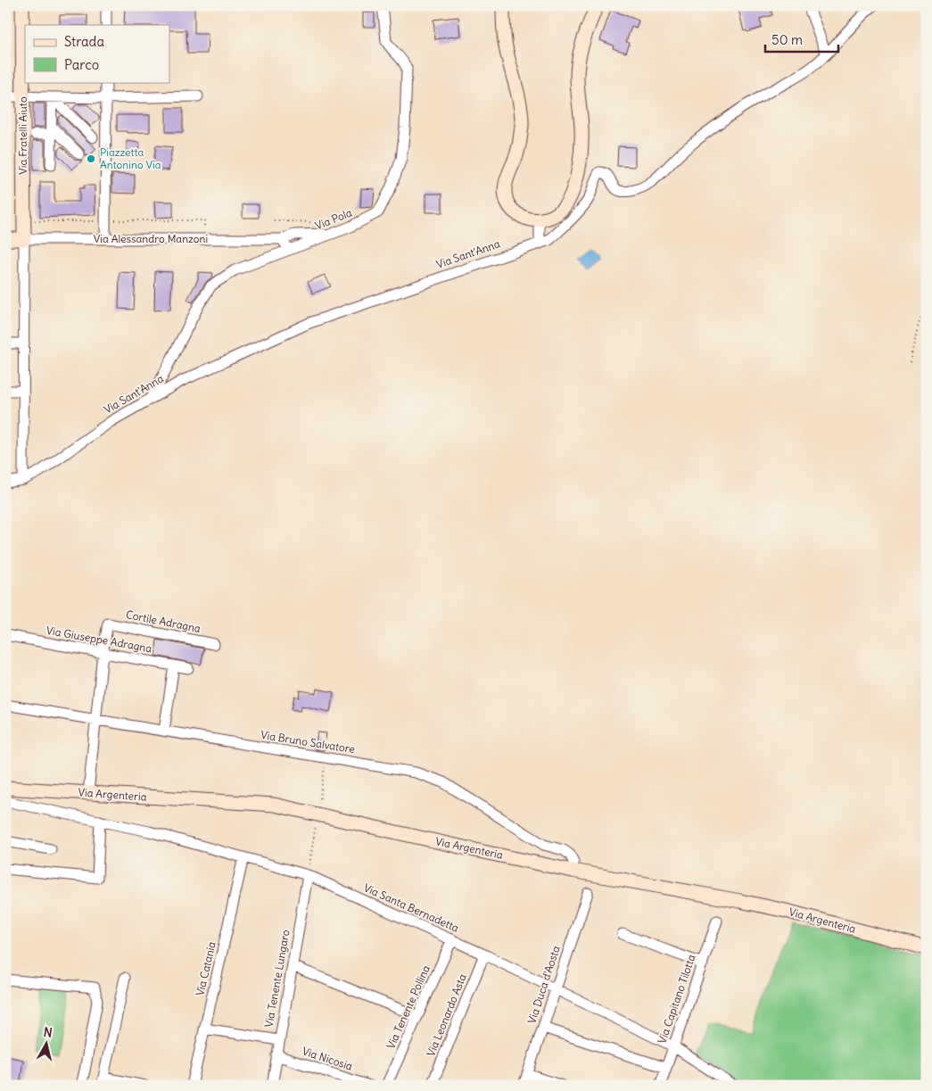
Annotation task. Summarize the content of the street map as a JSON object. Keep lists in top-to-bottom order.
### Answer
{
  "streets": {
    "main road": ["Via Fratelli Aiuto", "Via Alessandro Manzoni", "Via Argenteria"],
    "street": [
      "Via Pola",
      "Via Sant'Anna",
      "Cortile Adragna",
      "Via Giuseppe Adragna",
      "Via Bruno Salvatore",
      "Via Santa Bernadetta",
      "Via Catania",
      "Via Tenente Lungaro",
      "Via Duca d'Aosta",
      "Via Capitano Tilotta",
      "Via Tenente Pollina",
      "Via Leonardo Asta",
      "Via Nicosia"
    ]
  },
  "crossings": [
    ["Via Fratelli Aiuto", "Via Alessandro Manzoni"],
    ["Via Pola", "Via Alessandro Manzoni"],
    ["Via Pola", "Via Sant'Anna"],
    ["Cortile Adragna", "Via Giuseppe Adragna"],
    ["Via Bruno Salvatore", "Via Argenteria"],
    ["Via Argenteria", "Via Santa Bernadetta"],
    ["Via Santa Bernadetta", "Via Catania"],
    ["Via Santa Bernadetta", "Via Tenente Lungaro"],
    ["Via Santa Bernadetta", "Via Duca d'Aosta"],
    ["Via Santa Bernadetta", "Via Capitano Tilotta"],
    ["Via Santa Bernadetta", "Via Tenente Pollina"],
    ["Via Santa Bernadetta", "Via Leonardo Asta"],
    ["Via Tenente Lungaro", "Via Nicosia"]
  ],
  "places": ["Piazzetta Antonino Via"],
  "legend": ["Strada", "Parco"],
  "scale_bar": "50 m",
  "north": "top"
}
